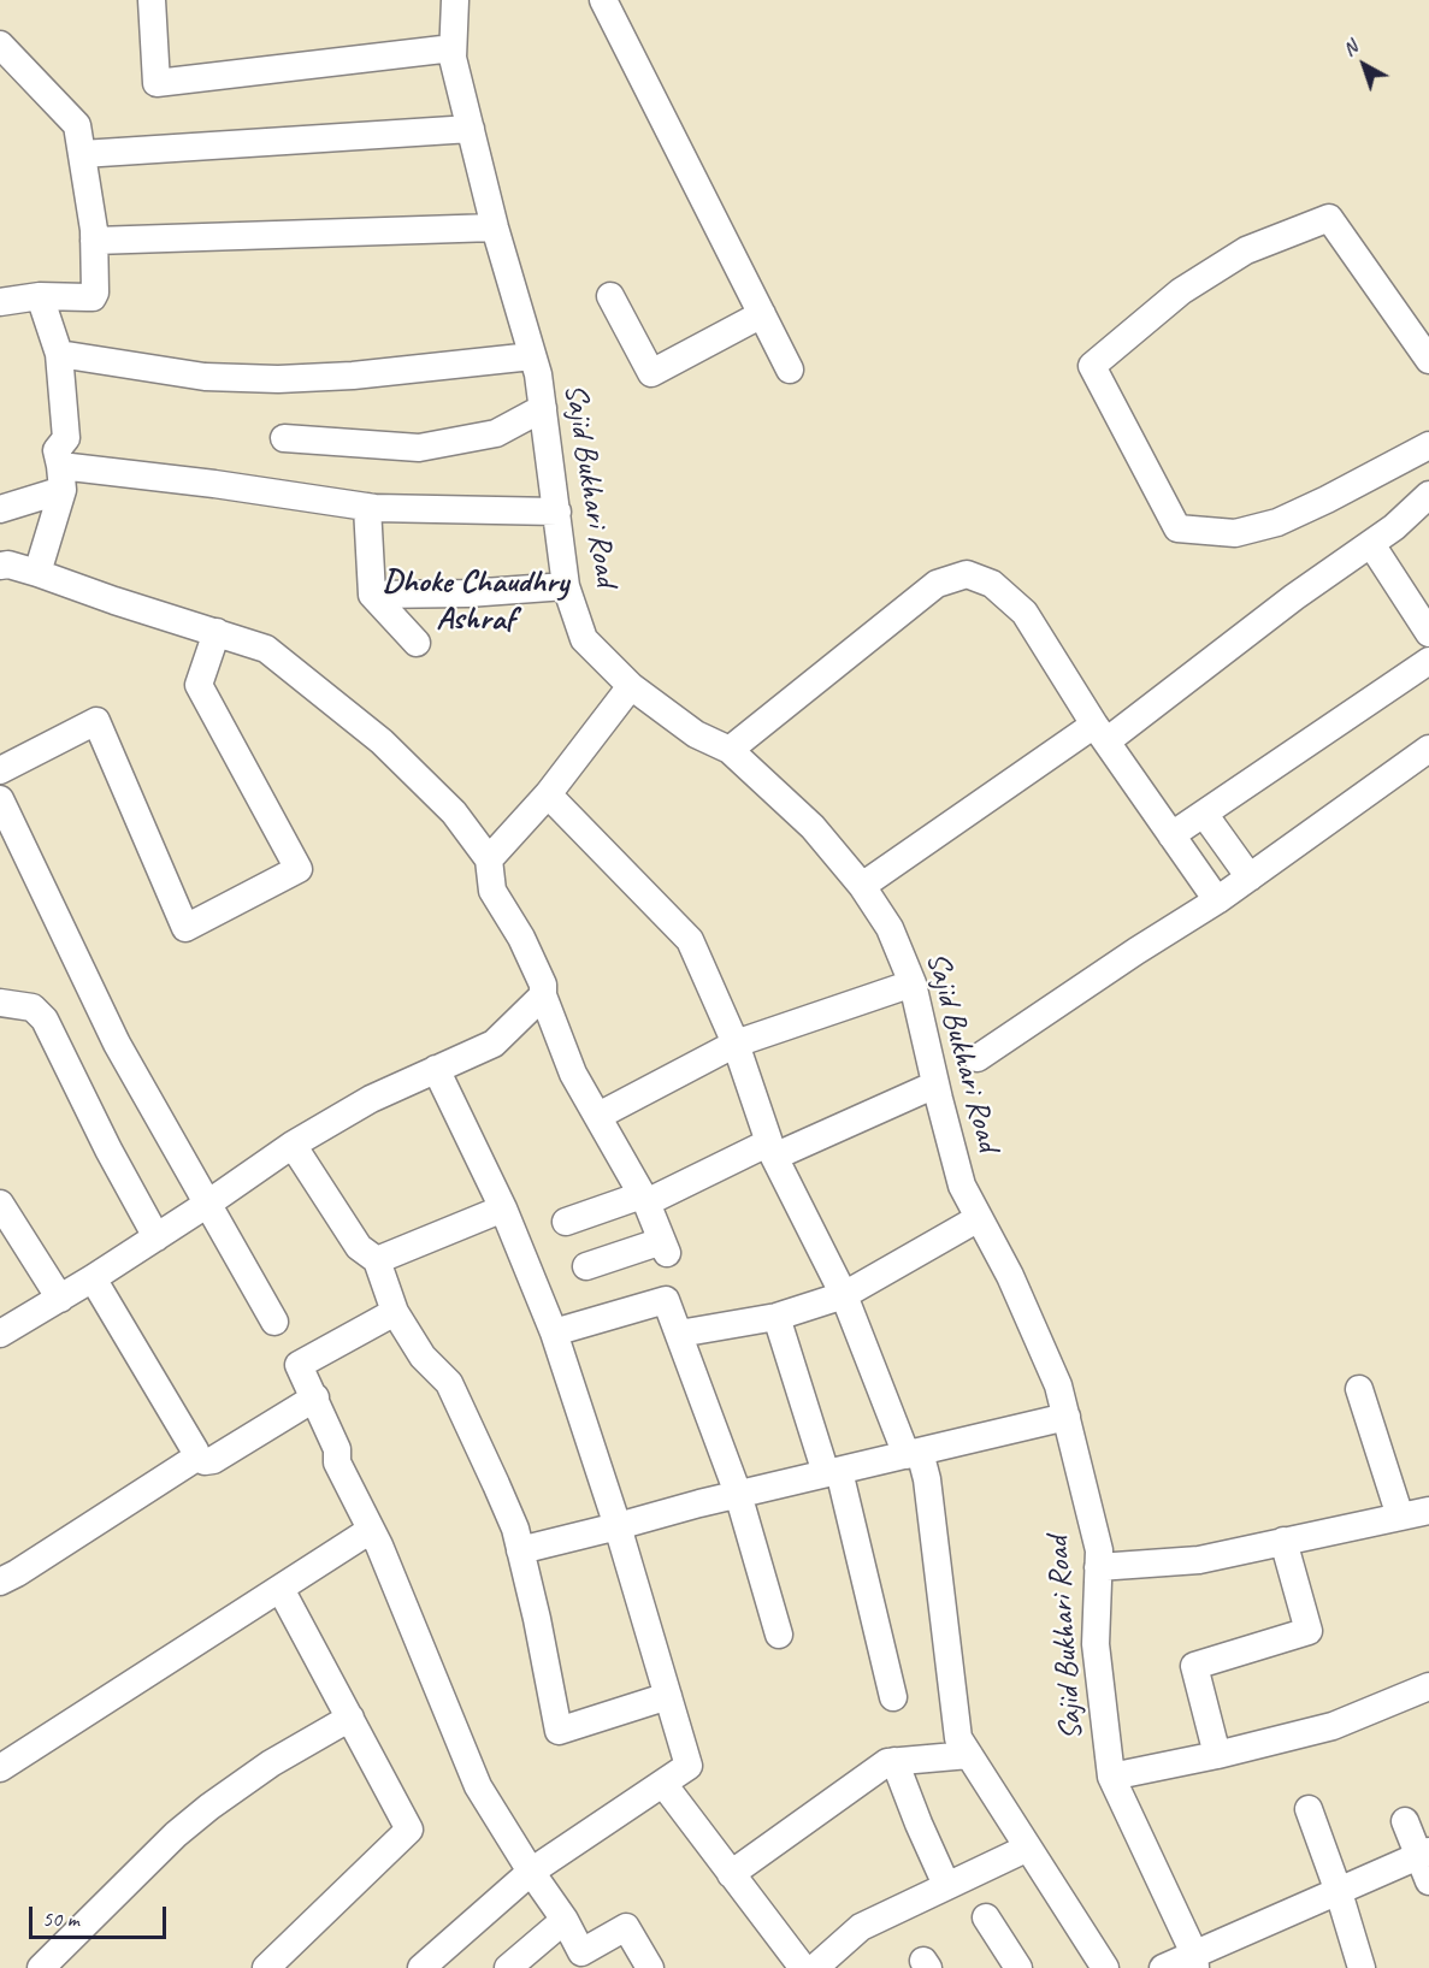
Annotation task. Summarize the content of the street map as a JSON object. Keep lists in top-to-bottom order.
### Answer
{
  "streets": {
    "street": ["Sajid Bukhari Road"]
  },
  "districts": ["Dhoke Chaudhry Ashraf"],
  "scale_bar": "50 m",
  "north": "top left"
}
